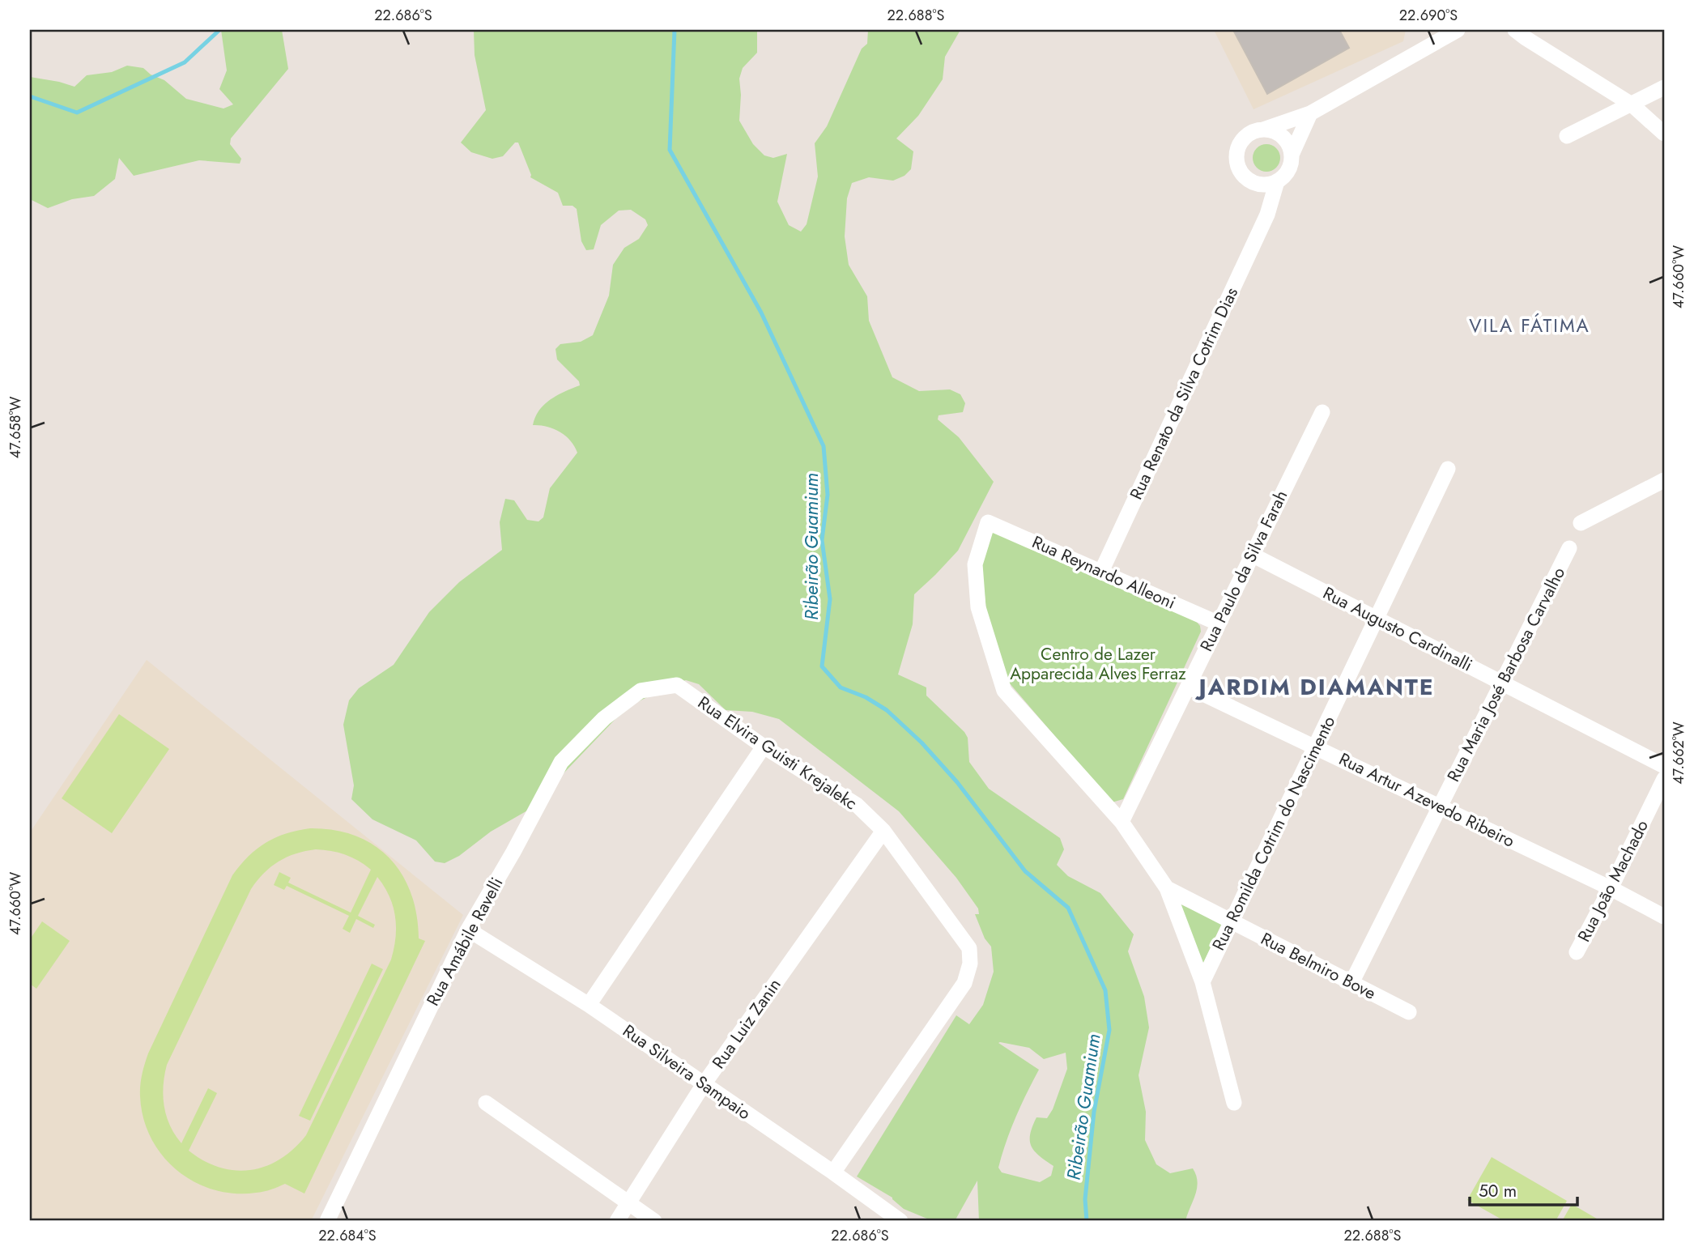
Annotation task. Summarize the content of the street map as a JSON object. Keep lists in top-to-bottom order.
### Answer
{
  "streets": {
    "street": [
      "Rua Renato da Silva Cotrim Dias",
      "Rua Paulo da Silva Farah",
      "Rua Reynardo Alleoni",
      "Rua Augusto Cardinalli",
      "Rua Maria José Barbosa Carvalho",
      "Rua Elvira Guisti Krejalekc",
      "Rua Artur Azevedo Ribeiro",
      "Rua Romilda Cotrim do Nascimento",
      "Rua João Machado",
      "Rua Amábile Ravelli",
      "Rua Belmiro Bove",
      "Rua Luiz Zanin",
      "Rua Silveira Sampaio"
    ]
  },
  "crossings": [
    ["Rua Renato da Silva Cotrim Dias", "Rua Reynardo Alleoni"],
    ["Rua Paulo da Silva Farah", "Rua Reynardo Alleoni"],
    ["Rua Paulo da Silva Farah", "Rua Augusto Cardinalli"],
    ["Rua Paulo da Silva Farah", "Rua Artur Azevedo Ribeiro"],
    ["Rua Augusto Cardinalli", "Rua Maria José Barbosa Carvalho"],
    ["Rua Augusto Cardinalli", "Rua Romilda Cotrim do Nascimento"],
    ["Rua Maria José Barbosa Carvalho", "Rua Artur Azevedo Ribeiro"],
    ["Rua Maria José Barbosa Carvalho", "Rua Belmiro Bove"],
    ["Rua Elvira Guisti Krejalekc", "Rua Amábile Ravelli"],
    ["Rua Elvira Guisti Krejalekc", "Rua Luiz Zanin"],
    ["Rua Elvira Guisti Krejalekc", "Rua Silveira Sampaio"],
    ["Rua Artur Azevedo Ribeiro", "Rua Romilda Cotrim do Nascimento"],
    ["Rua Artur Azevedo Ribeiro", "Rua João Machado"],
    ["Rua Romilda Cotrim do Nascimento", "Rua Belmiro Bove"],
    ["Rua Amábile Ravelli", "Rua Silveira Sampaio"],
    ["Rua Luiz Zanin", "Rua Silveira Sampaio"]
  ],
  "districts": ["VILA FÁTIMA", "JARDIM DIAMANTE"],
  "water": ["Ribeirão Guamium"],
  "parks": ["Centro de Lazer Apparecida Alves Ferraz"],
  "scale_bar": "50 m",
  "coordinates": [
    "22.686°S",
    "22.688°S",
    "22.690°S",
    "47.660°W",
    "47.658°W",
    "47.662°W",
    "22.684°S"
  ]
}
